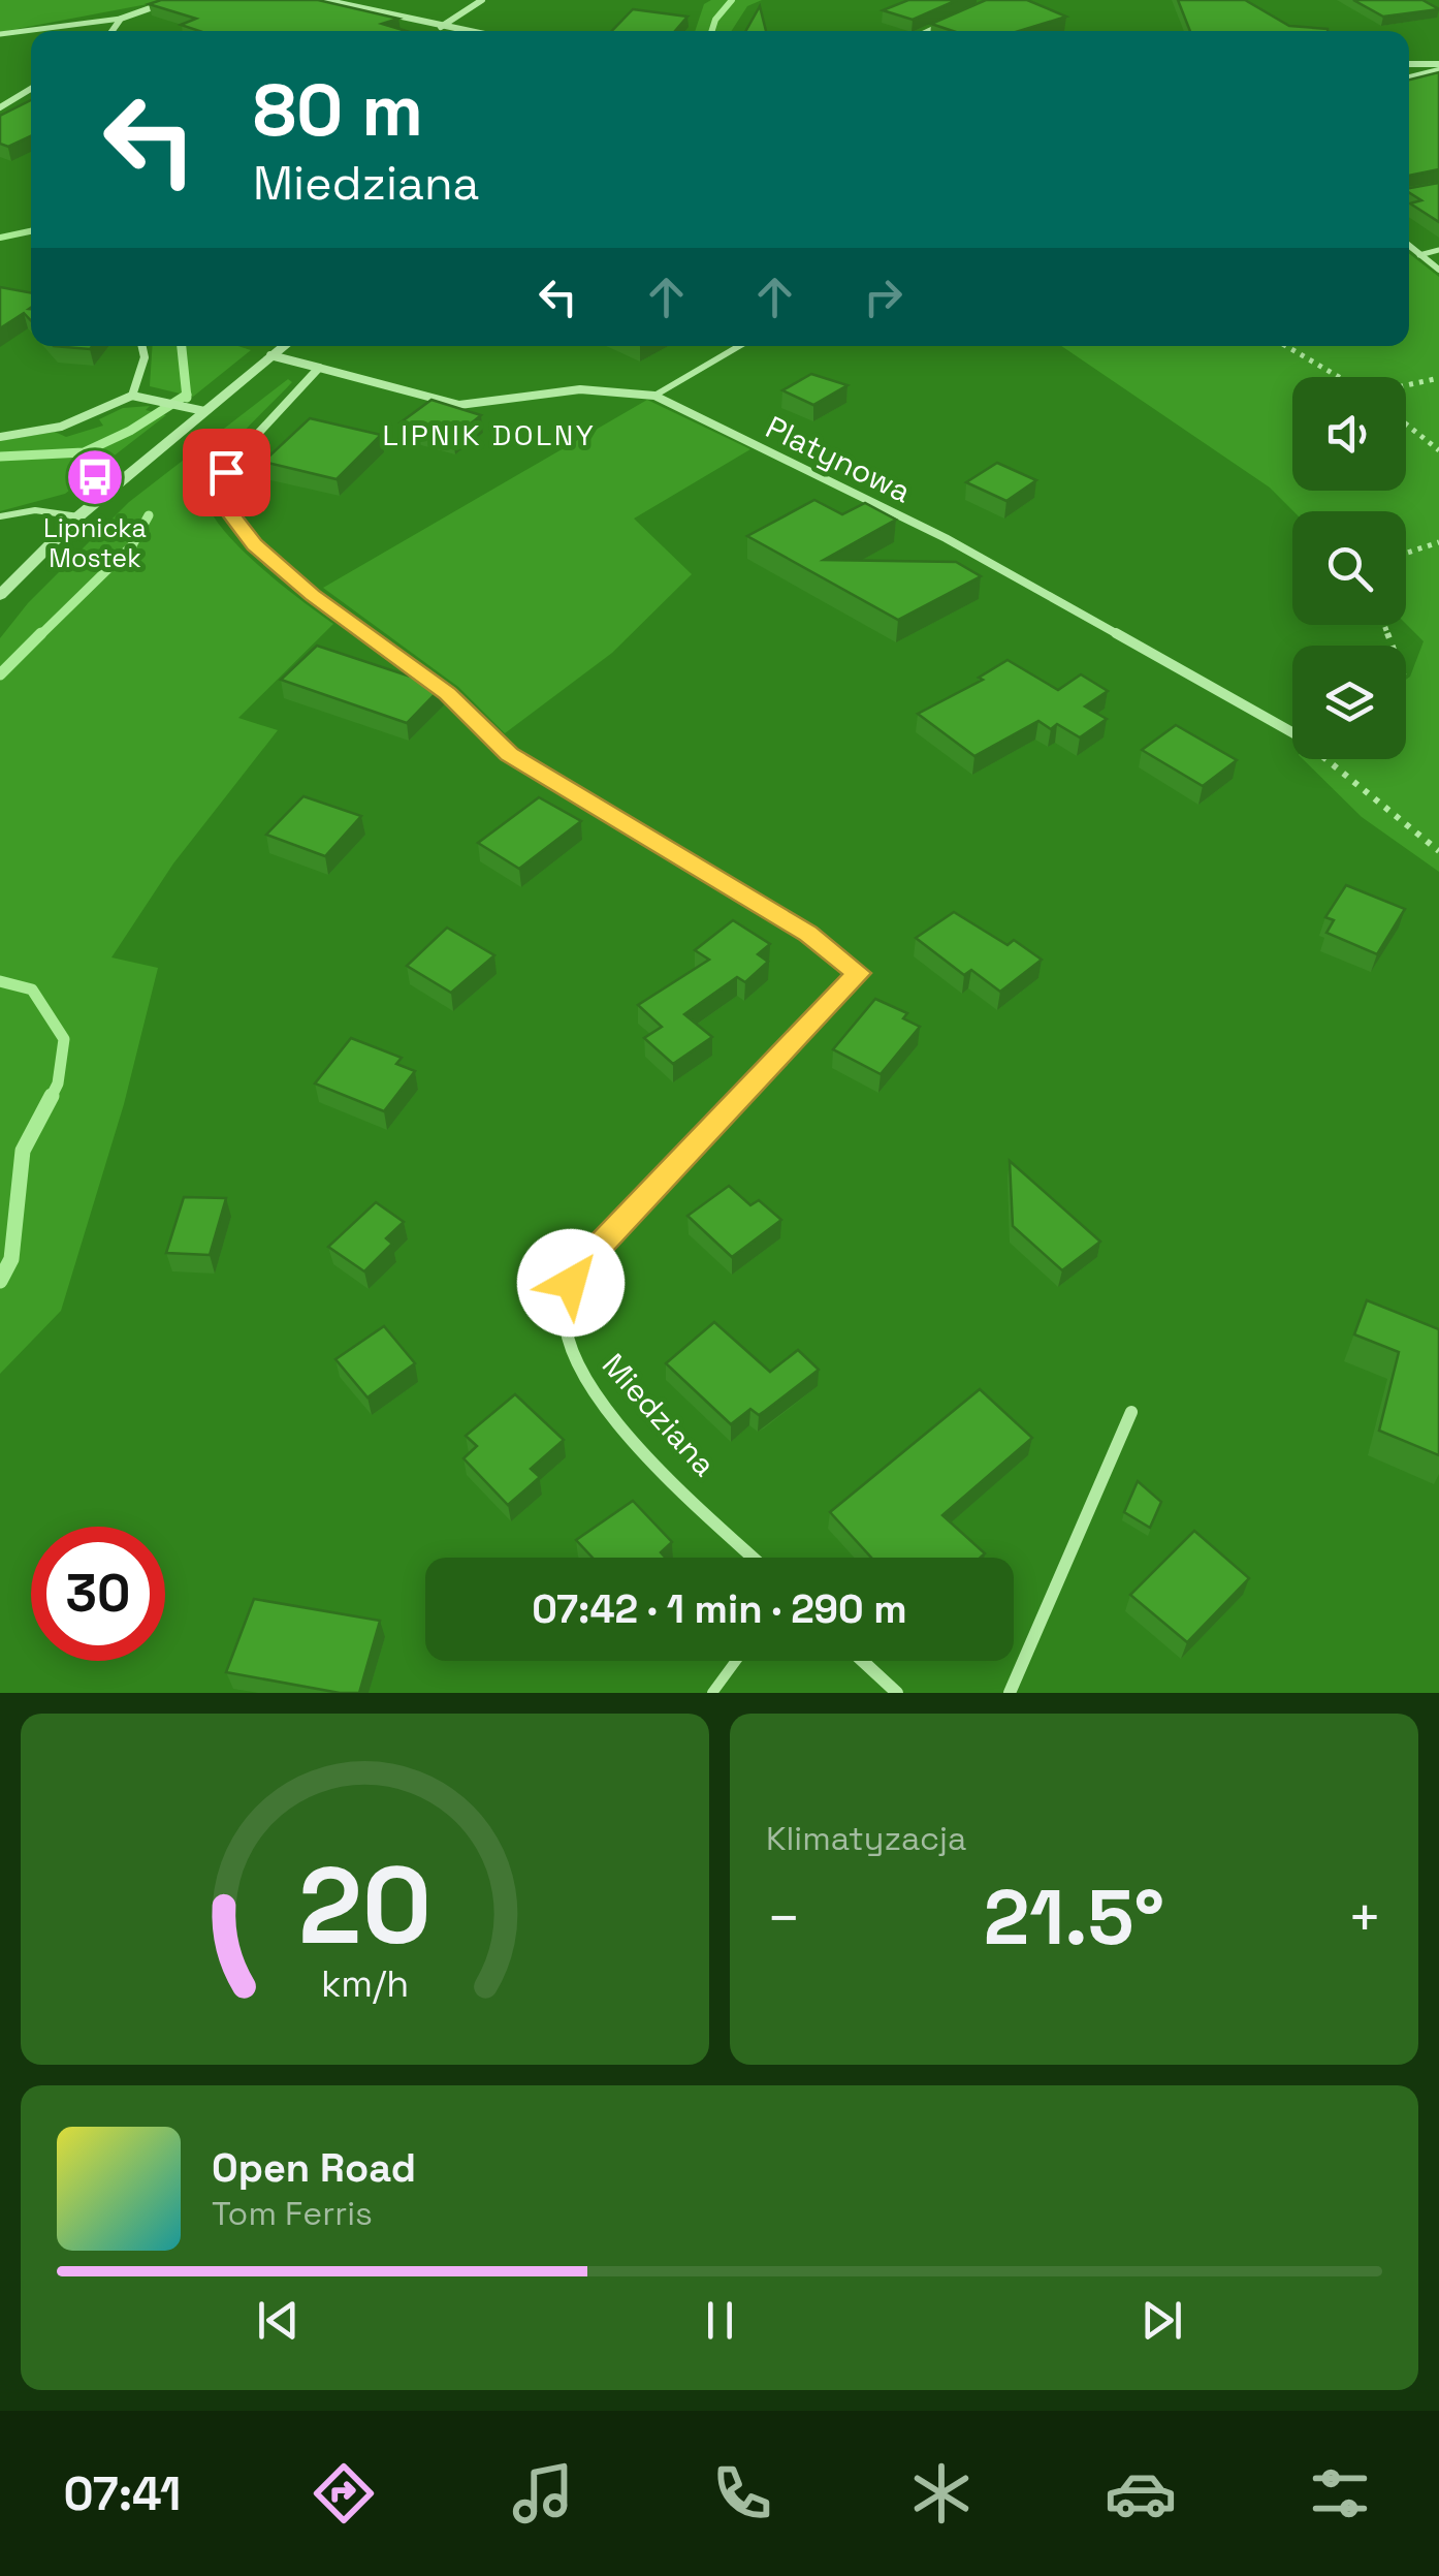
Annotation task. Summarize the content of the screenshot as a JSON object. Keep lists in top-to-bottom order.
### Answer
{
  "streets": {
    "street": ["Platynowa", "Miedziana"]
  },
  "crossings": [
    ["Platynowa", "Miedziana"]
  ],
  "districts": ["LIPNIK DOLNY"],
  "places": {
    "bus stop": ["Lipnicka Mostek"]
  },
  "page": {
    "turn": ["80 m", "Miedziana"],
    "limit": "30",
    "trip": "07:42 · 1 min · 290 m",
    "tile": "Klimatyzacja",
    "heat": ["−", "21.5°", "+"],
    "song": ["Open Road", "Tom Ferris"],
    "tabs": "07:41",
    "gauge": ["20", "km/h"]
  }
}
